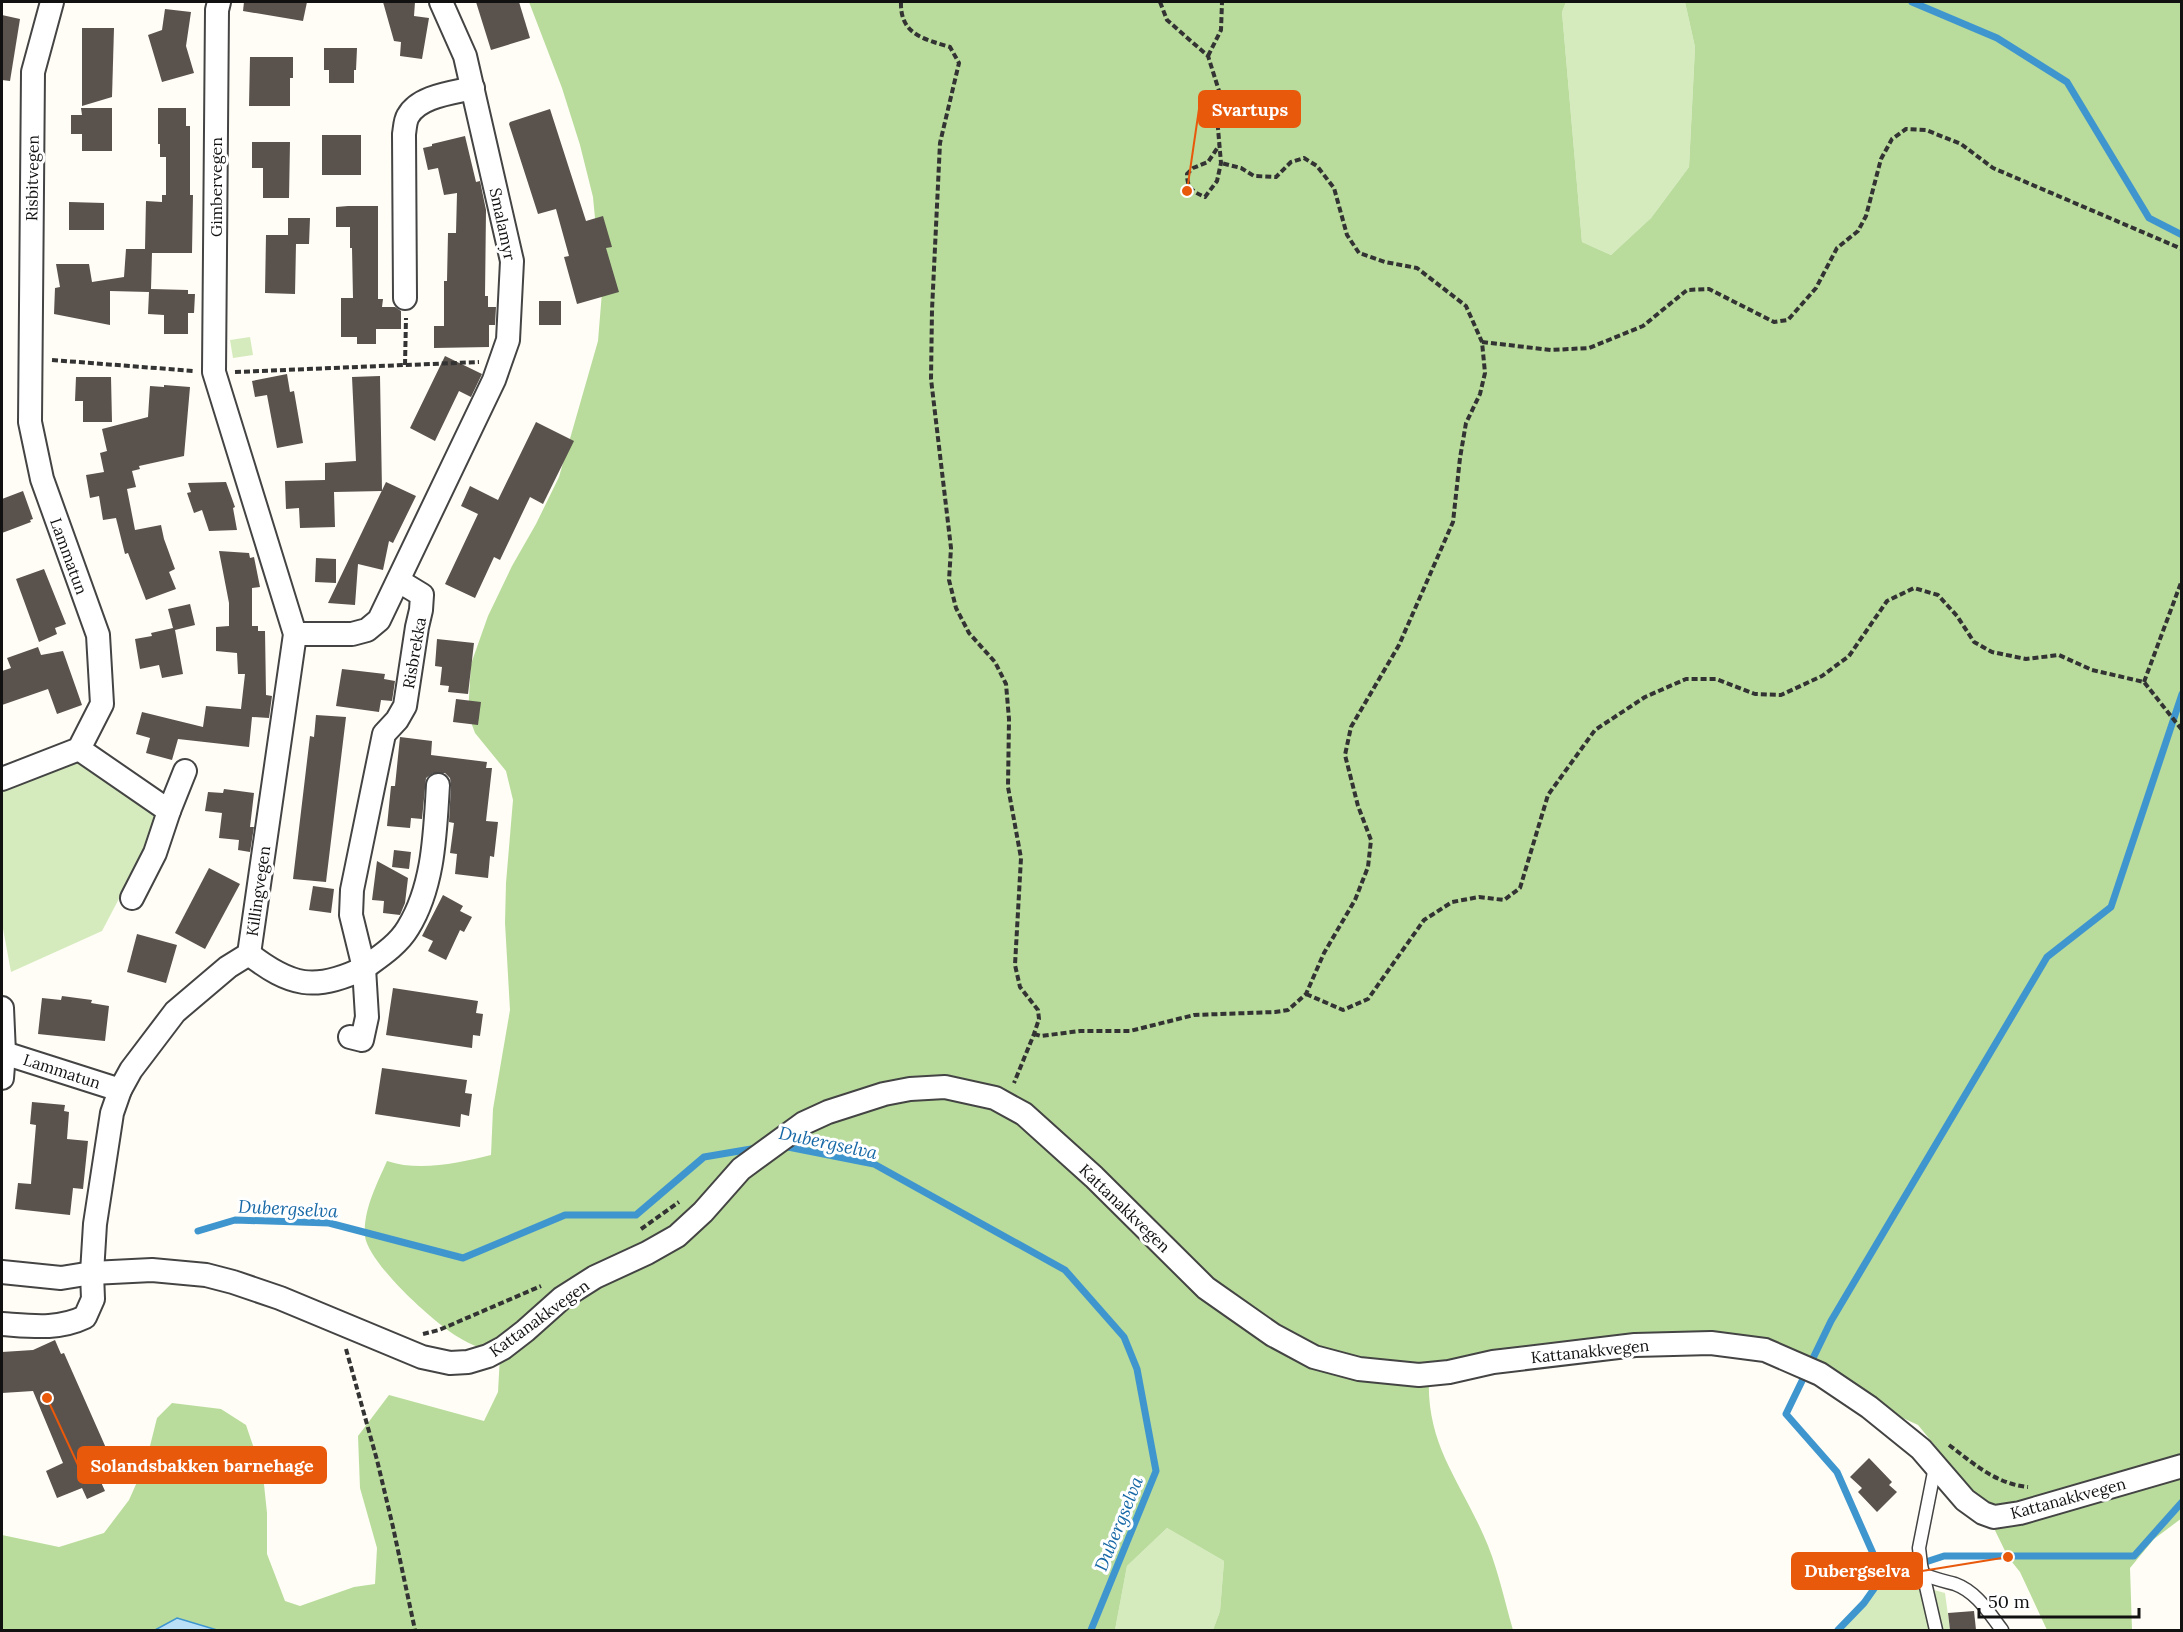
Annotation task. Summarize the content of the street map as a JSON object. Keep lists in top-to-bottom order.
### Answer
{
  "streets": {
    "street": [
      "Risbitvegen",
      "Gimbervegen",
      "Smalamyr",
      "Lammatun",
      "Risbrekka",
      "Killingvegen",
      "Kattanakkvegen"
    ]
  },
  "crossings": [
    ["Risbitvegen", "Lammatun"],
    ["Gimbervegen", "Killingvegen"],
    ["Lammatun", "Killingvegen"],
    ["Killingvegen", "Kattanakkvegen"]
  ],
  "water": ["Dubergselva"],
  "places": ["Svartups", "Solandsbakken barnehage", "Dubergselva"],
  "scale_bar": "50 m"
}
